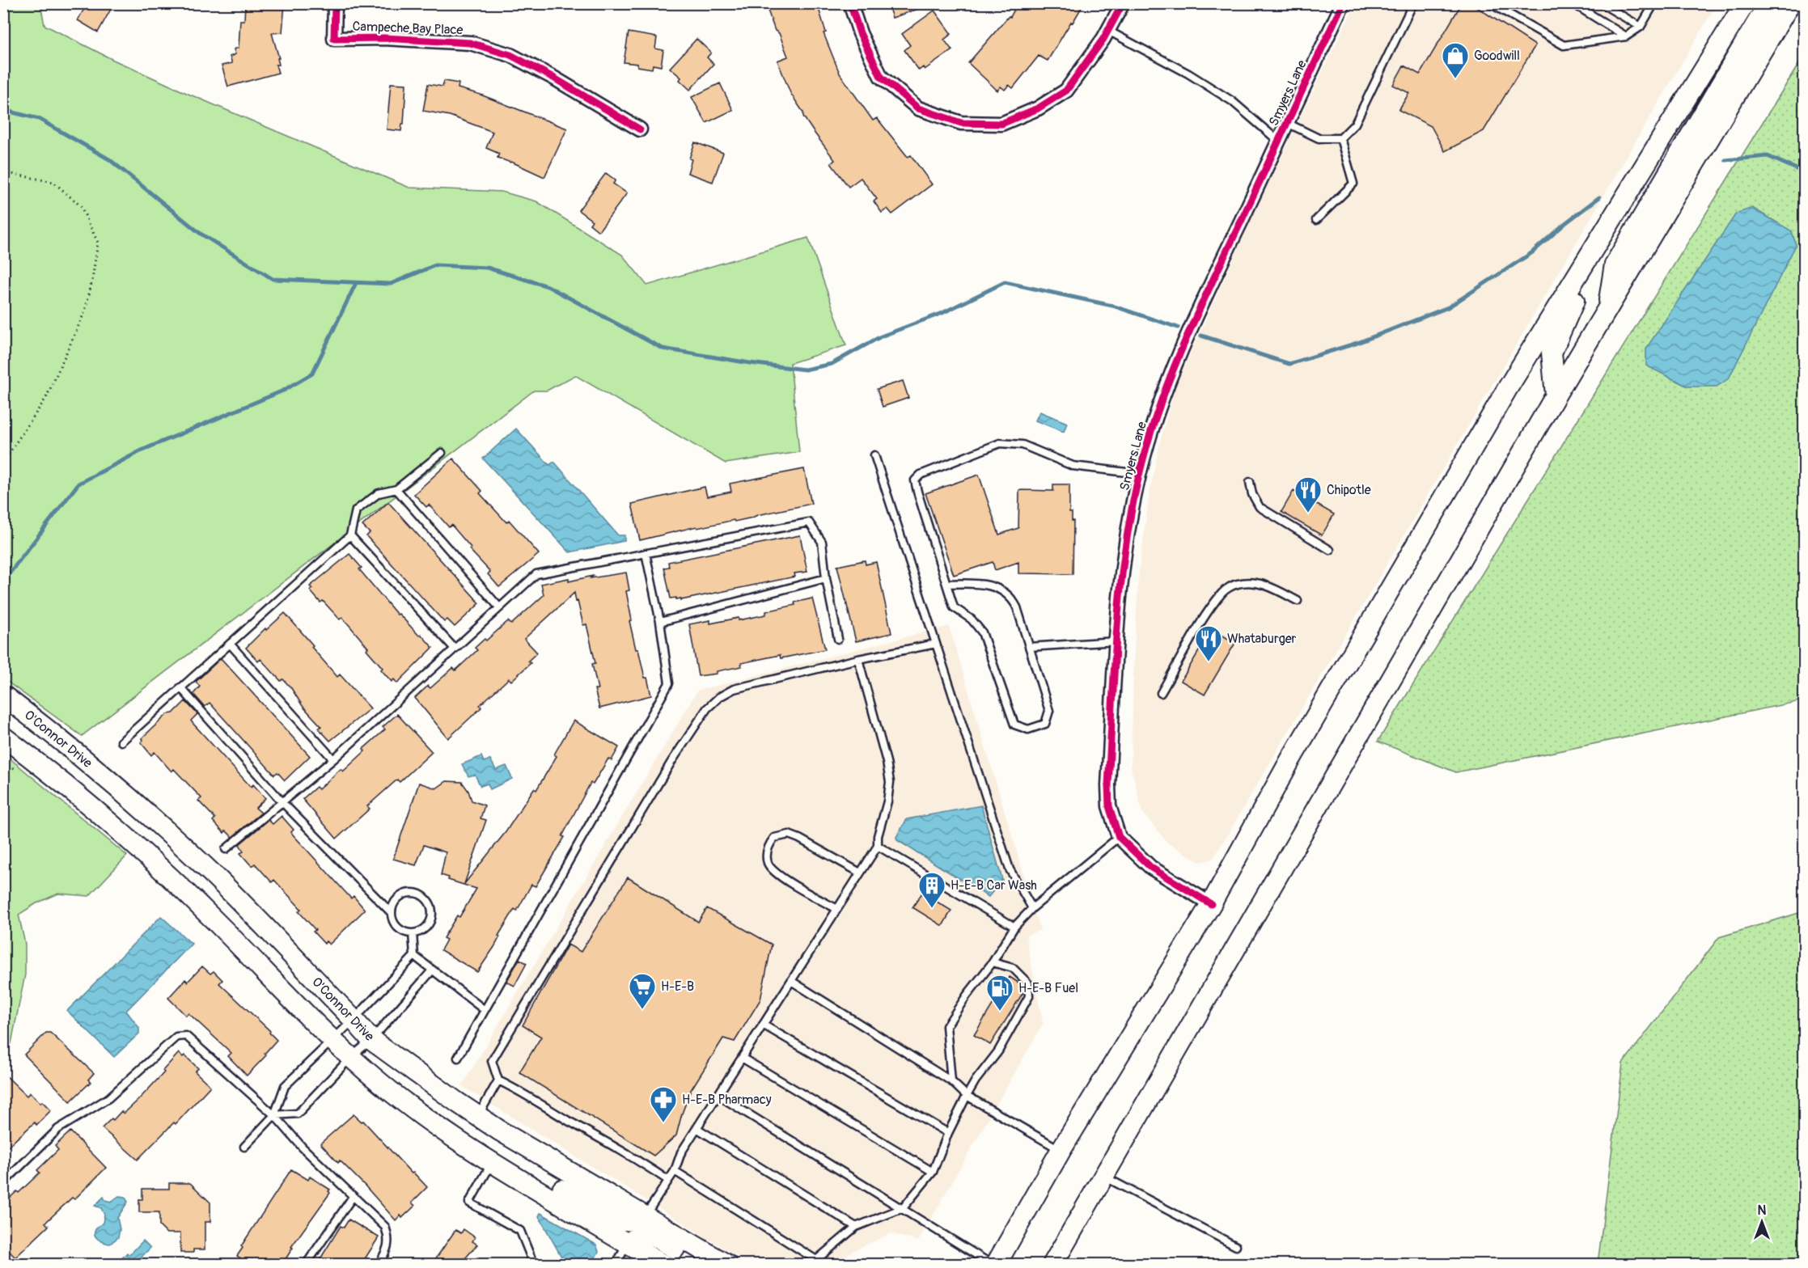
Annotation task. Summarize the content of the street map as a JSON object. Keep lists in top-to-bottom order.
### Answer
{
  "streets": {
    "main road": ["O'Connor Drive"],
    "street": ["Campeche Bay Place", "Smyers Lane"]
  },
  "places": {
    "shop": ["Goodwill"],
    "restaurant": ["Chipotle", "Whataburger"],
    "building": ["H-E-B Car Wash"],
    "supermarket": ["H-E-B"],
    "fuel station": ["H-E-B Fuel"],
    "pharmacy": ["H-E-B Pharmacy"]
  },
  "north": "top"
}
